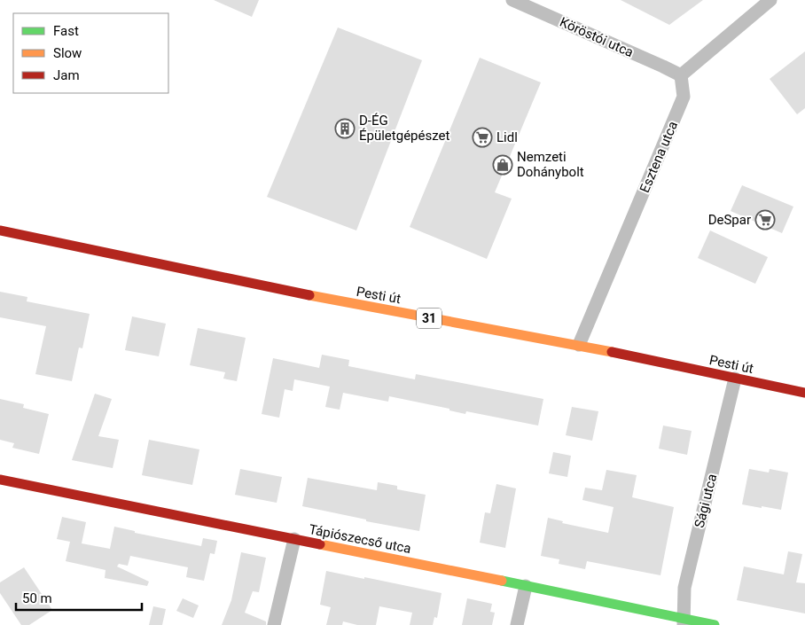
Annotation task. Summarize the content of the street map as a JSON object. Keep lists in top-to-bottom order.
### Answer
{
  "streets": {
    "main road": ["Pesti út", "31", "Tápiószecső utca"],
    "street": ["Köröstói utca", "Esztena utca", "Sági utca"]
  },
  "crossings": [
    ["Köröstói utca", "Esztena utca"],
    ["Esztena utca", "Pesti út"],
    ["Pesti út", "Sági utca"],
    ["Sági utca", "Tápiószecső utca"]
  ],
  "places": {
    "building": ["D-ÉG Épületgépészet"],
    "supermarket": ["Lidl", "DeSpar"],
    "shop": ["Nemzeti Dohánybolt"]
  },
  "legend": ["Fast", "Slow", "Jam"],
  "scale_bar": "50 m"
}
